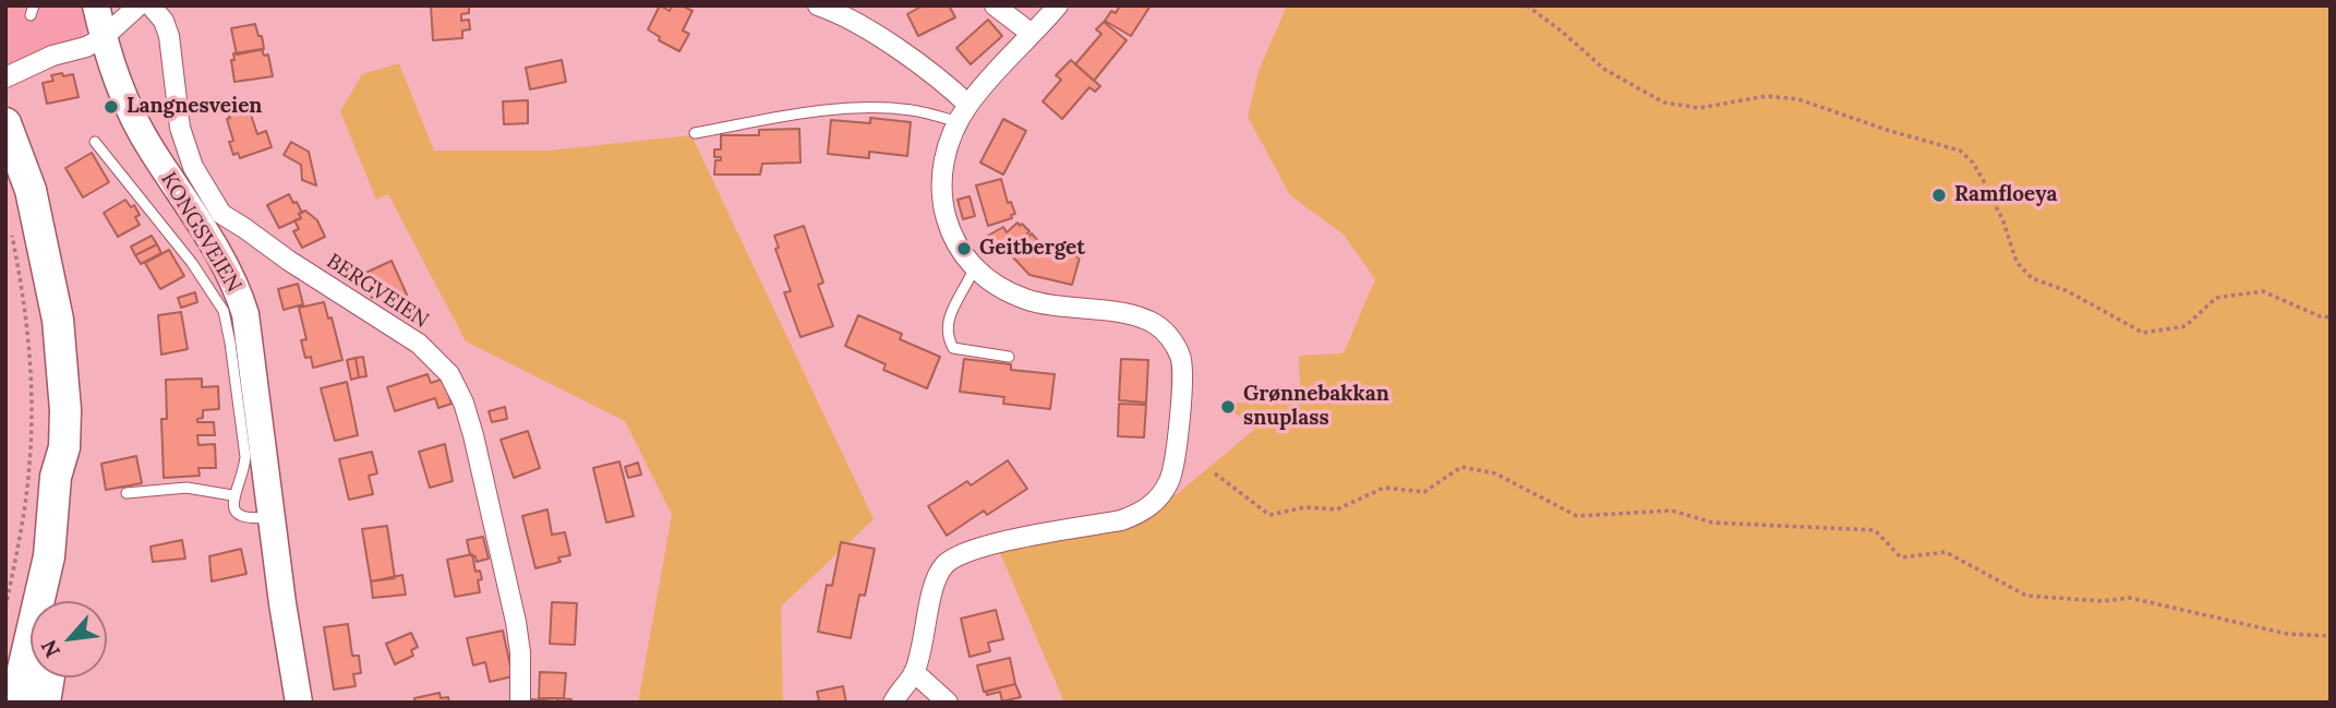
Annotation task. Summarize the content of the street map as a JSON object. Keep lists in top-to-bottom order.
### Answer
{
  "streets": {
    "main road": ["KONGSVEIEN"],
    "street": ["BERGVEIEN"]
  },
  "places": [
    "Langnesveien",
    "Ramfloeya",
    "Geitberget",
    "Grønnebakkan snuplass"
  ],
  "north": "bottom left"
}
